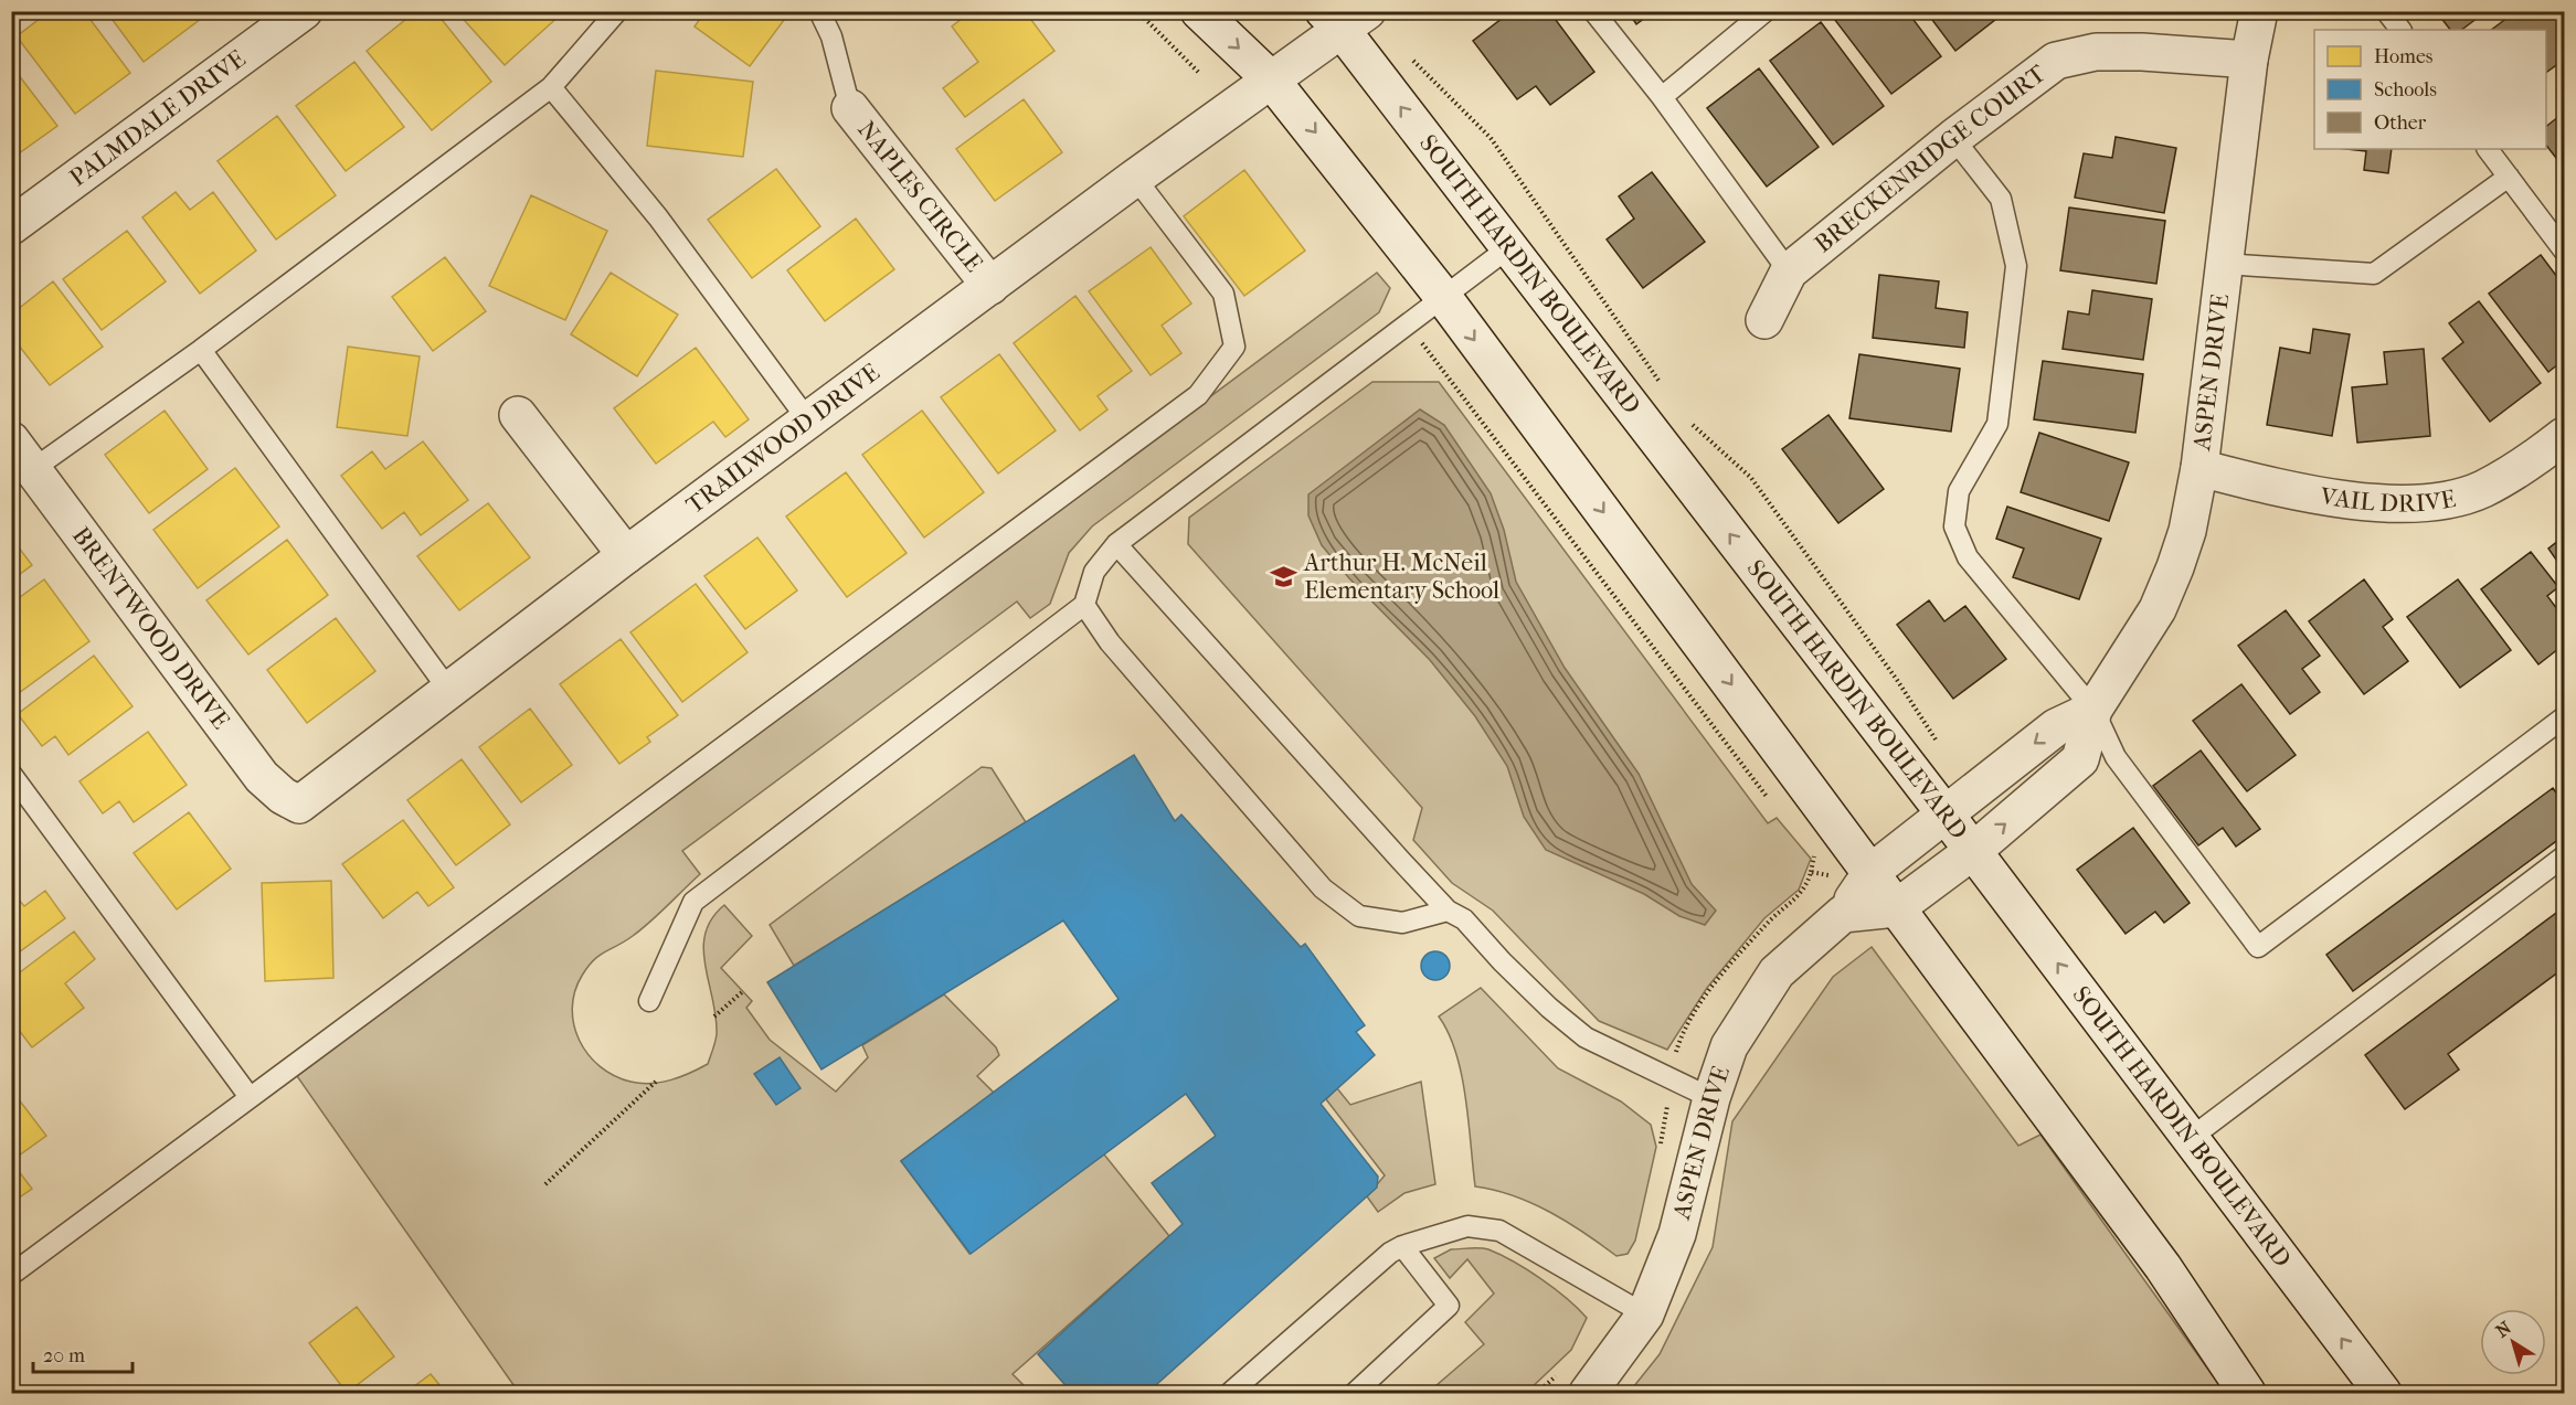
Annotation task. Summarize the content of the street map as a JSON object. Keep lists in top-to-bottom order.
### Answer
{
  "streets": {
    "street": [
      "PALMDALE DRIVE",
      "BRECKENRIDGE COURT",
      "NAPLES CIRCLE",
      "SOUTH HARDIN BOULEVARD",
      "ASPEN DRIVE",
      "TRAILWOOD DRIVE",
      "VAIL DRIVE",
      "BRENTWOOD DRIVE"
    ]
  },
  "crossings": [
    ["BRECKENRIDGE COURT", "ASPEN DRIVE"],
    ["NAPLES CIRCLE", "TRAILWOOD DRIVE"],
    ["SOUTH HARDIN BOULEVARD", "ASPEN DRIVE"],
    ["SOUTH HARDIN BOULEVARD", "TRAILWOOD DRIVE"],
    ["ASPEN DRIVE", "VAIL DRIVE"],
    ["TRAILWOOD DRIVE", "BRENTWOOD DRIVE"]
  ],
  "places": {
    "school or university": ["Arthur H. McNeil Elementary School"]
  },
  "legend": ["Homes", "Schools", "Other"],
  "scale_bar": "20 m",
  "north": "top left"
}
